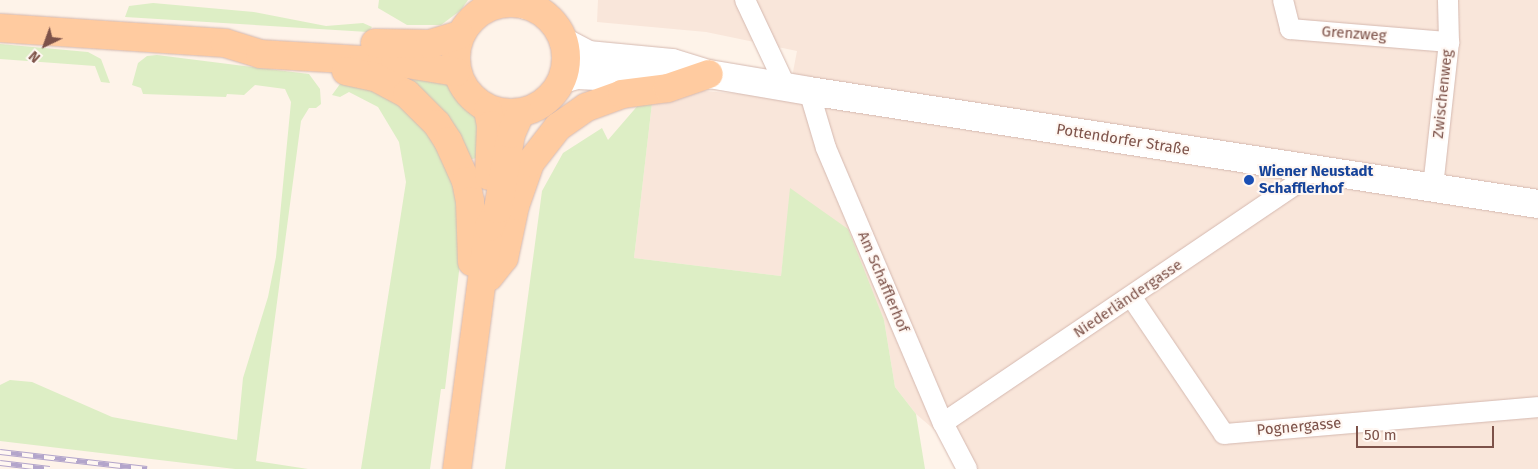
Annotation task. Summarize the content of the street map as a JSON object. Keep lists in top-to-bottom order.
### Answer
{
  "streets": {
    "main road": ["Pottendorfer Straße"],
    "street": [
      "Grenzweg",
      "Zwischenweg",
      "Am Schafflerhof",
      "Niederländergasse",
      "Pognergasse"
    ]
  },
  "crossings": [
    ["Grenzweg", "Zwischenweg"],
    ["Zwischenweg", "Pottendorfer Straße"],
    ["Pottendorfer Straße", "Am Schafflerhof"],
    ["Pottendorfer Straße", "Niederländergasse"],
    ["Am Schafflerhof", "Niederländergasse"],
    ["Niederländergasse", "Pognergasse"]
  ],
  "places": ["Wiener Neustadt Schafflerhof"],
  "scale_bar": "50 m",
  "north": "bottom left"
}
